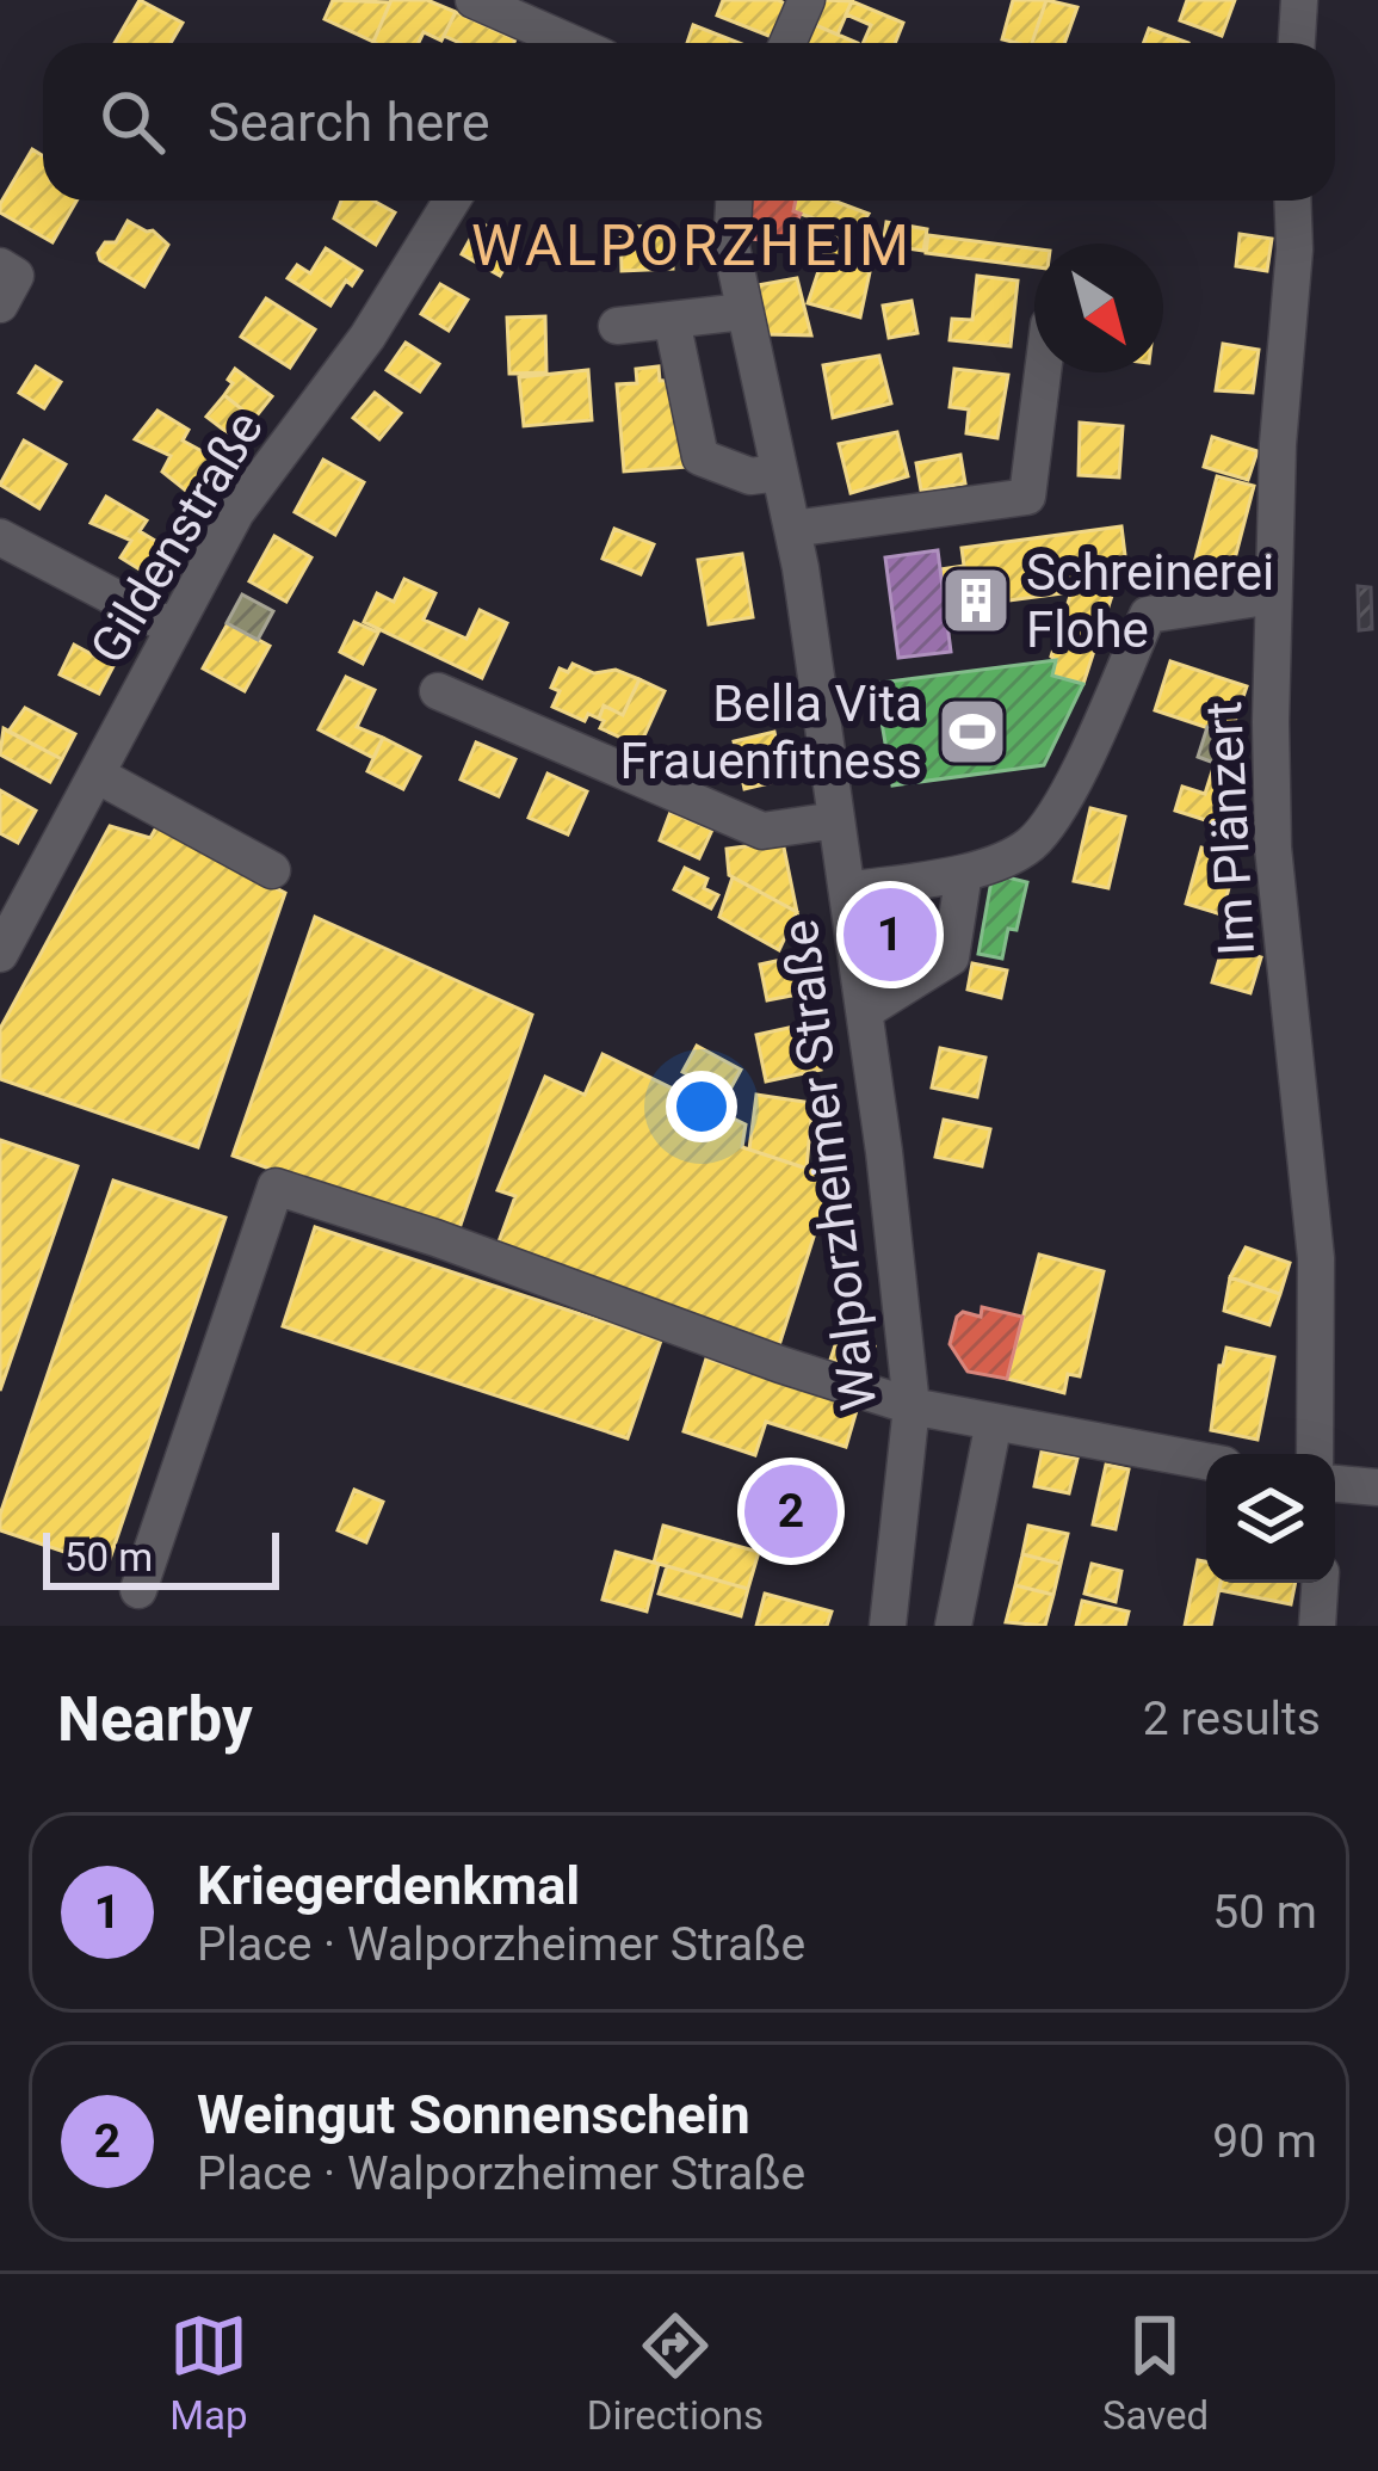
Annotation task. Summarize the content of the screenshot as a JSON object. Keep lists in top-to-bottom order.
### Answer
{
  "streets": {
    "street": ["Gildenstraße", "Im Plänzert", "Walporzheimer Straße"]
  },
  "districts": ["WALPORZHEIM"],
  "places": {
    "building": ["Schreinerei Flohe"],
    "sports": ["Bella Vita Frauenfitness"]
  },
  "scale_bar": "50 m",
  "north": "bottom right",
  "page": {
    "search": "Search here",
    "pins": ["1", "2"],
    "scale": "50 m",
    "heading": ["Nearby", "2 results"],
    "list": [
      {
        "mark": "1",
        "name": "Kriegerdenkmal",
        "note": "Place · Walporzheimer Straße",
        "value": "50 m"
      },
      {
        "mark": "2",
        "name": "Weingut Sonnenschein",
        "note": "Place · Walporzheimer Straße",
        "value": "90 m"
      }
    ],
    "nav": ["Map", "Directions", "Saved"]
  }
}
